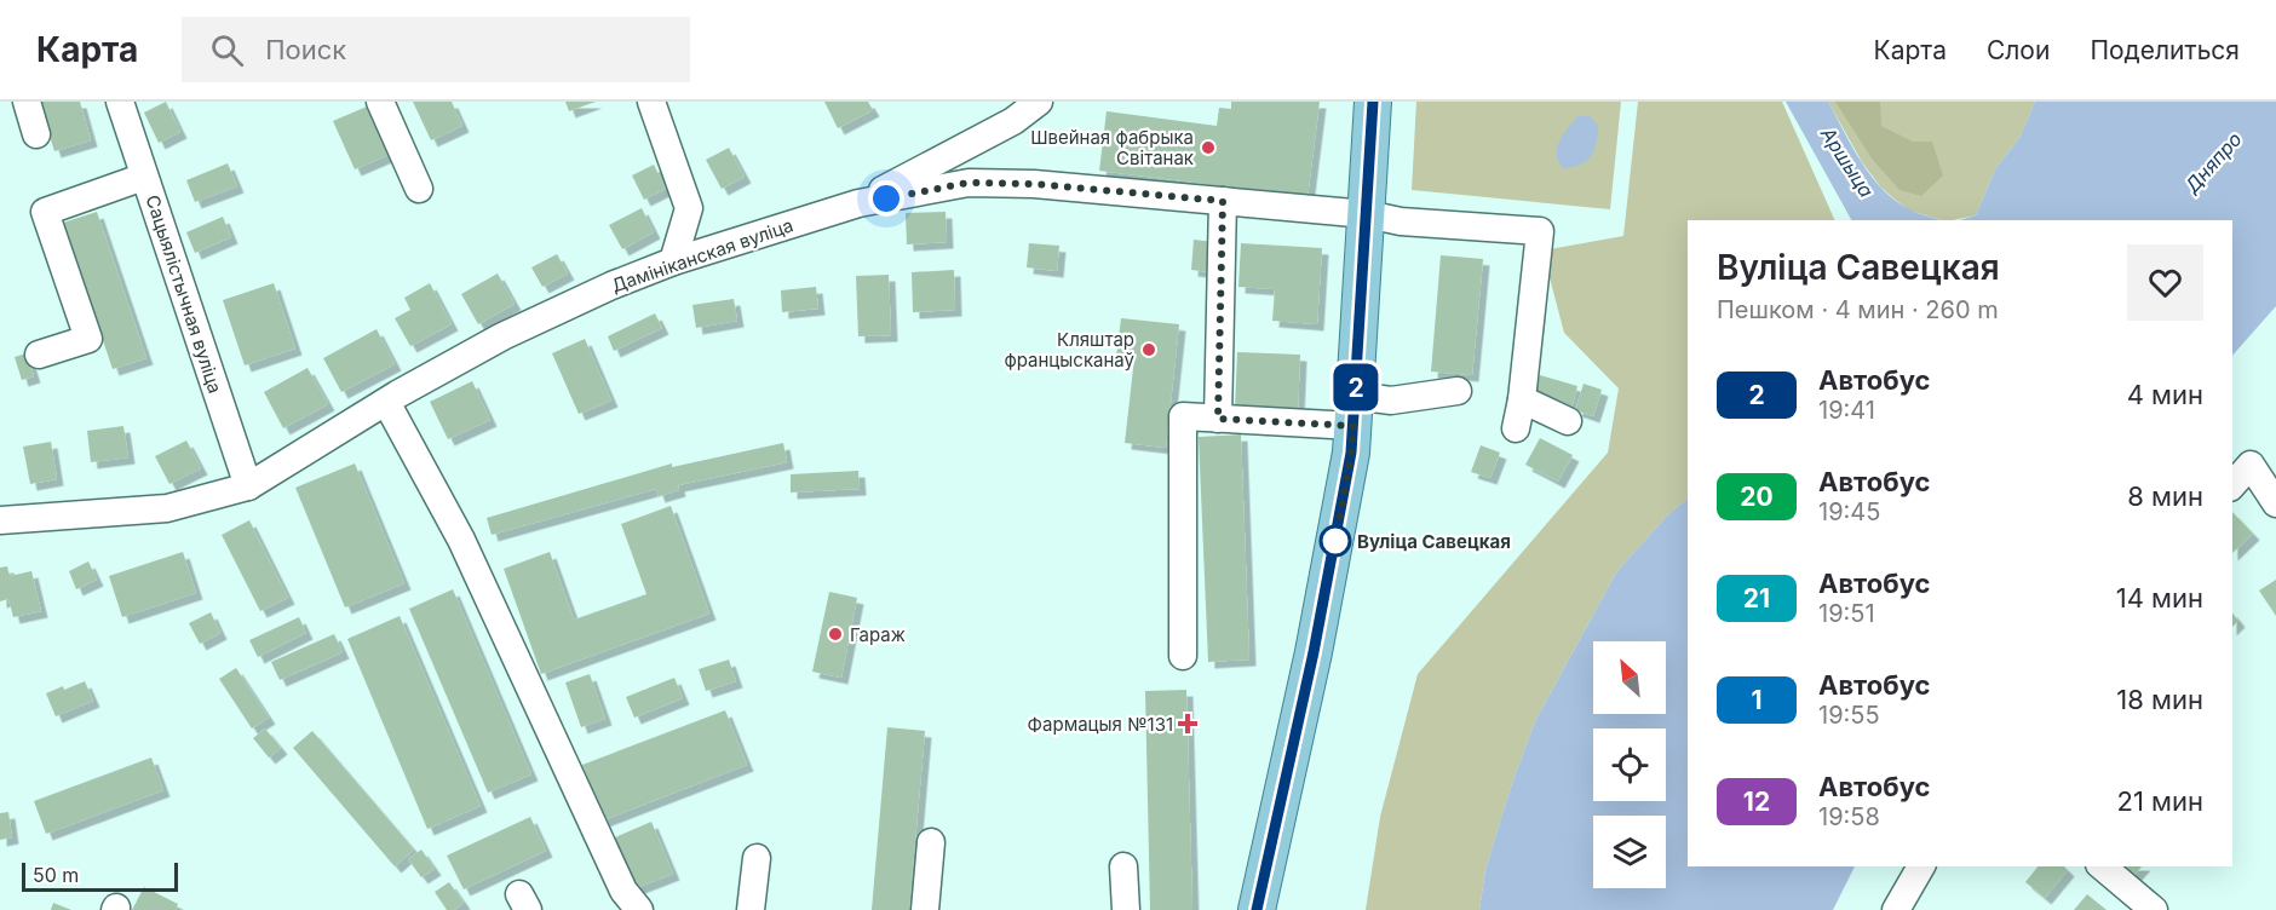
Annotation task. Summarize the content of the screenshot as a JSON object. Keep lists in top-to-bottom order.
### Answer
{
  "streets": {
    "street": ["Дамініканская вуліца", "Сацыялістычная вуліца"]
  },
  "crossings": [
    ["Дамініканская вуліца", "Сацыялістычная вуліца"]
  ],
  "water": ["Аршыца", "Дняпро"],
  "places": {
    "other": [
      "Швейная фабрыка Світанак",
      "Кляштар францысканаў",
      "Вуліца Савецкая",
      "Гараж"
    ],
    "health": ["Фармацыя №131"]
  },
  "lines": ["bus line 2"],
  "scale_bar": "50 m",
  "north": "top left",
  "page": {
    "header": "Карта",
    "search": "Поиск",
    "nav": ["Карта", "Слои", "Поделиться"],
    "on_map": "2",
    "heading": ["Вуліца Савецкая", "Пешком · 4 мин · 260 m"],
    "list": [
      {
        "mark": "2",
        "name": "Автобус",
        "note": "19:41",
        "value": "4 мин"
      },
      {
        "mark": "20",
        "name": "Автобус",
        "note": "19:45",
        "value": "8 мин"
      },
      {
        "mark": "21",
        "name": "Автобус",
        "note": "19:51",
        "value": "14 мин"
      },
      {
        "mark": "1",
        "name": "Автобус",
        "note": "19:55",
        "value": "18 мин"
      },
      {
        "mark": "12",
        "name": "Автобус",
        "note": "19:58",
        "value": "21 мин"
      }
    ],
    "scale": "50 m"
  }
}
